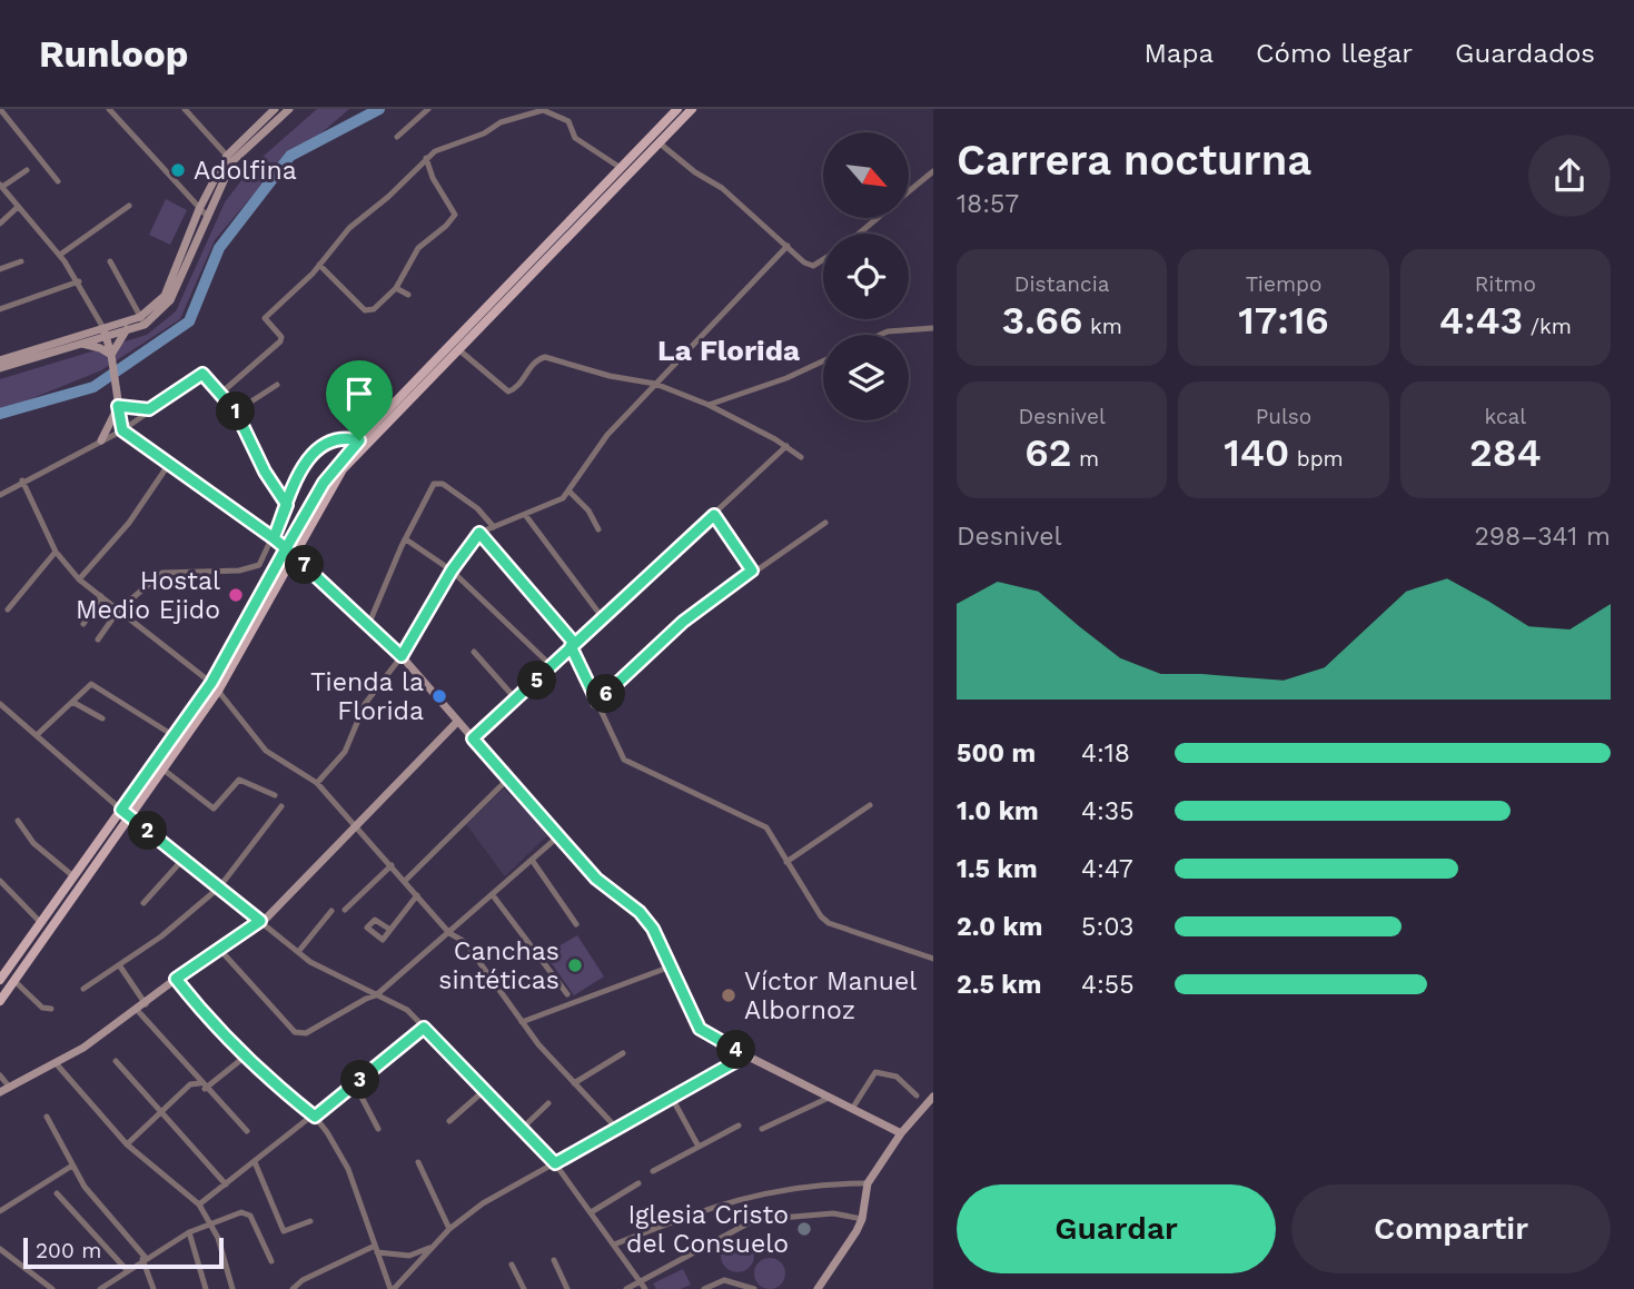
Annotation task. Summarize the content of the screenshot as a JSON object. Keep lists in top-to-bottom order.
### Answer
{
  "districts": ["La Florida"],
  "places": [
    "Adolfina",
    "Hostal Medio Ejido",
    "Tienda la Florida",
    "Canchas sintéticas",
    "Víctor Manuel Albornoz",
    "Iglesia Cristo del Consuelo"
  ],
  "scale_bar": "200 m",
  "north": "bottom right",
  "page": {
    "header": "Runloop",
    "nav": ["Mapa", "Cómo llegar", "Guardados"],
    "heading": ["Carrera nocturna", "18:57"],
    "stats": [
      ["Distancia", "3.66 km"],
      ["Tiempo", "17:16"],
      ["Ritmo", "4:43 /km"],
      ["Desnivel", "62 m"],
      ["Pulso", "140 bpm"],
      ["kcal", "284"]
    ],
    "pins": [
      "1",
      "7",
      "5",
      "6",
      "2",
      "4",
      "3"
    ],
    "chart": ["Desnivel", "298–341 m"],
    "list": [
      {
        "name": "500 m",
        "note": "4:18"
      },
      {
        "name": "1.0 km",
        "note": "4:35"
      },
      {
        "name": "1.5 km",
        "note": "4:47"
      },
      {
        "name": "2.0 km",
        "note": "5:03"
      },
      {
        "name": "2.5 km",
        "note": "4:55"
      }
    ],
    "buttons": ["Guardar", "Compartir"],
    "scale": "200 m"
  }
}
